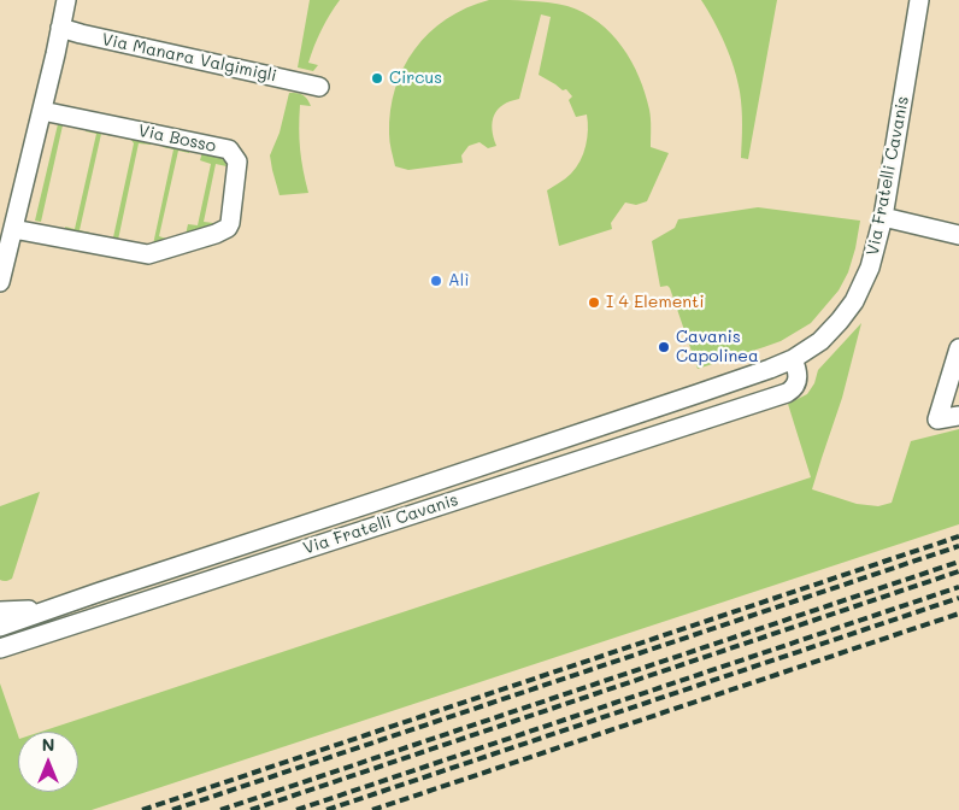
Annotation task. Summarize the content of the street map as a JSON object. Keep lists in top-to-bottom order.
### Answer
{
  "streets": {
    "street": ["Via Manara Valgimigli", "Via Bosso", "Via Fratelli Cavanis"]
  },
  "places": [
    "Circus",
    "Alì",
    "I 4 Elementi",
    "Cavanis Capolinea"
  ],
  "north": "top"
}
